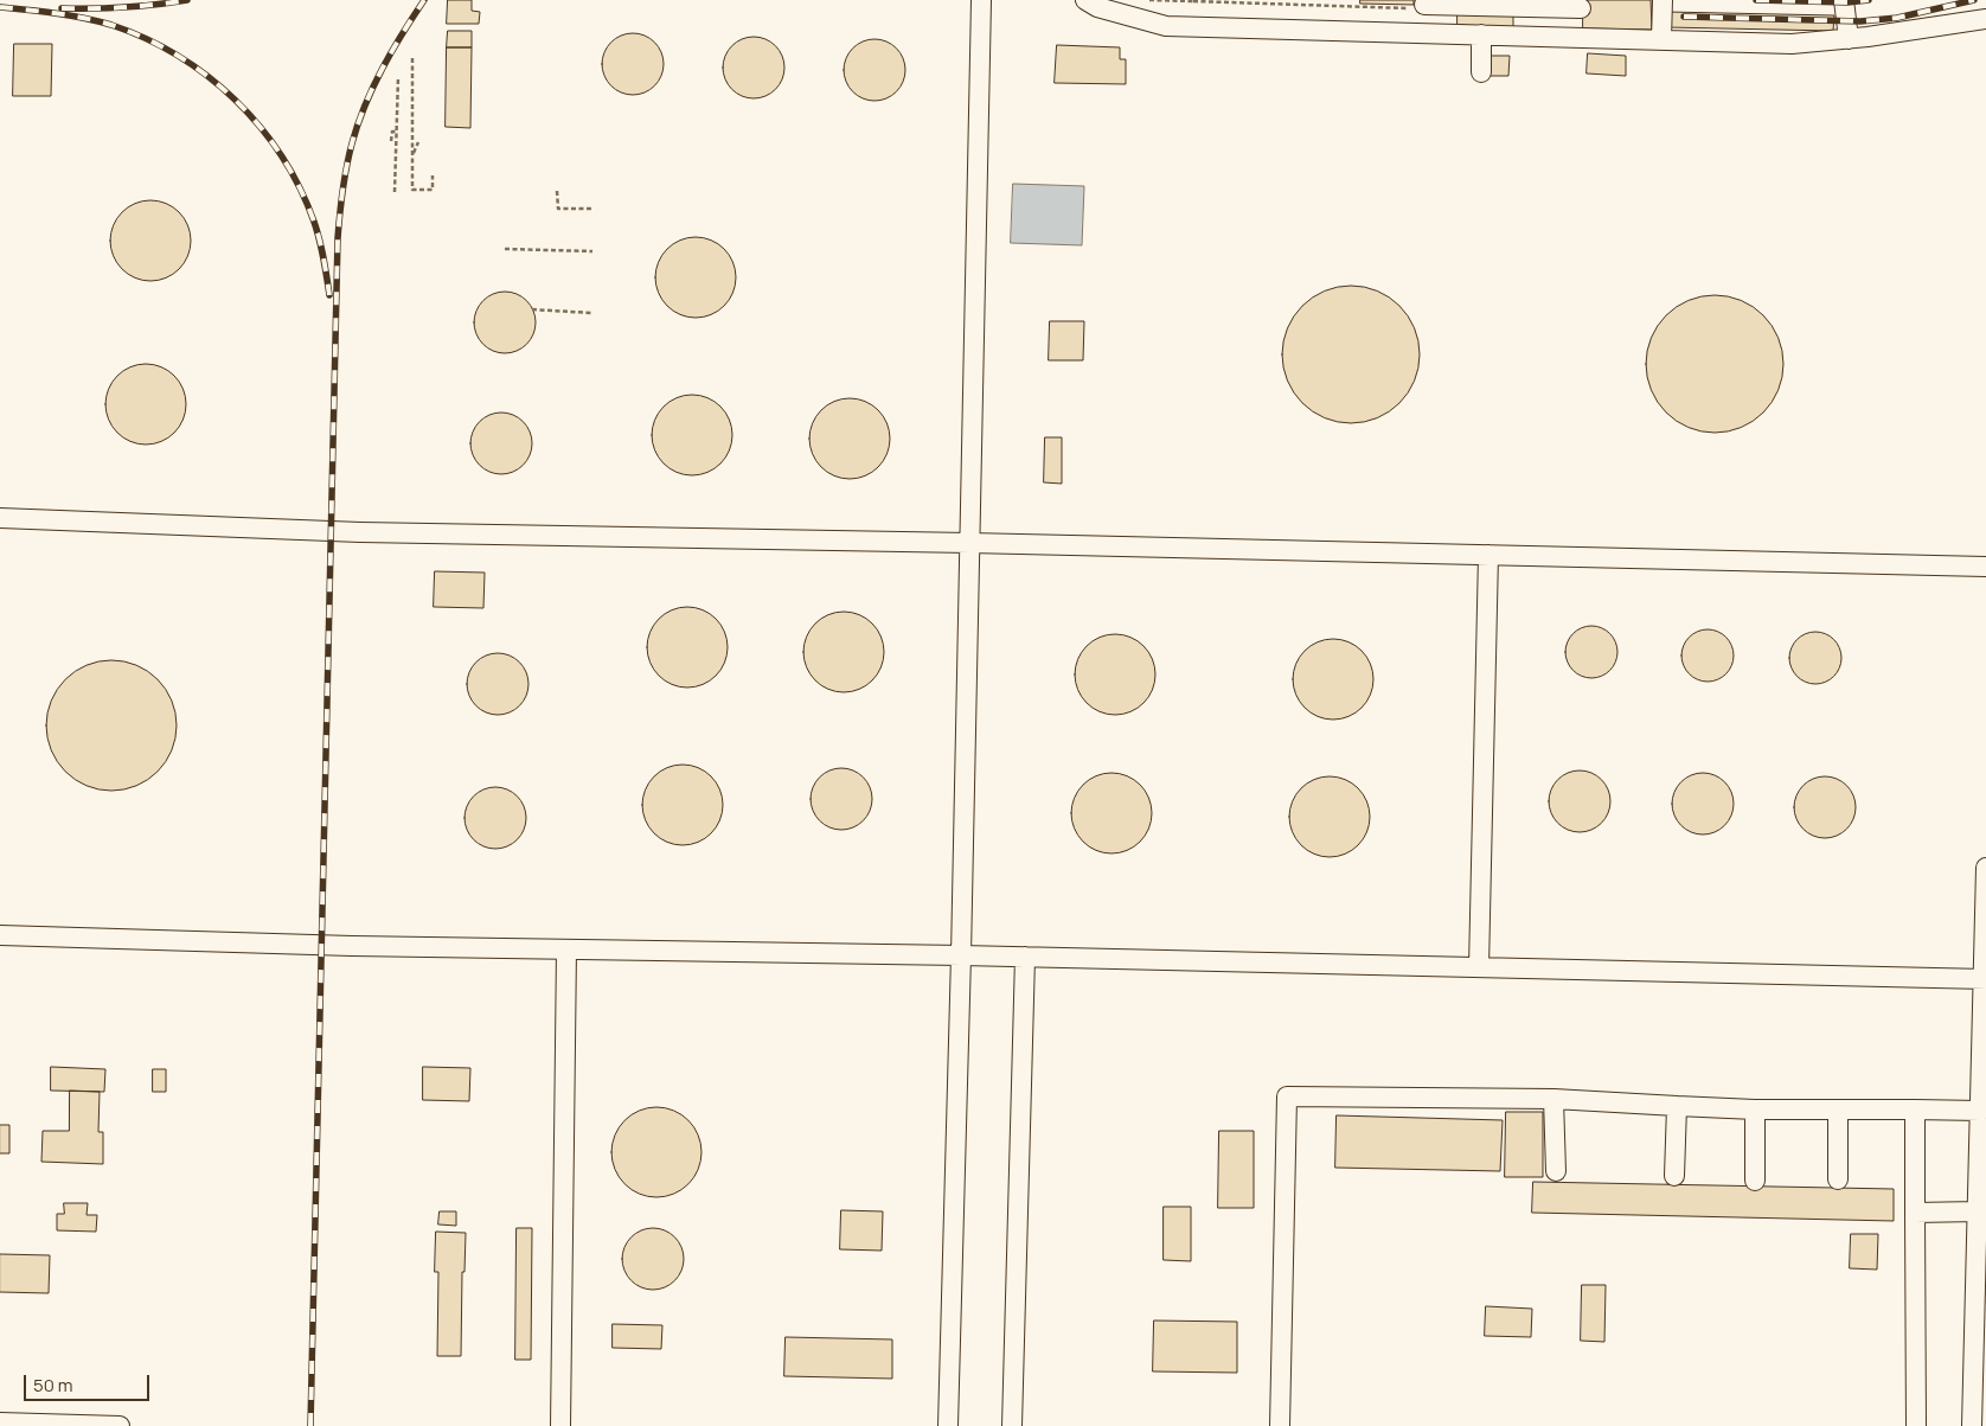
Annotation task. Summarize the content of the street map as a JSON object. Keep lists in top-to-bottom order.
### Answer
{
  "scale_bar": "50 m"
}
